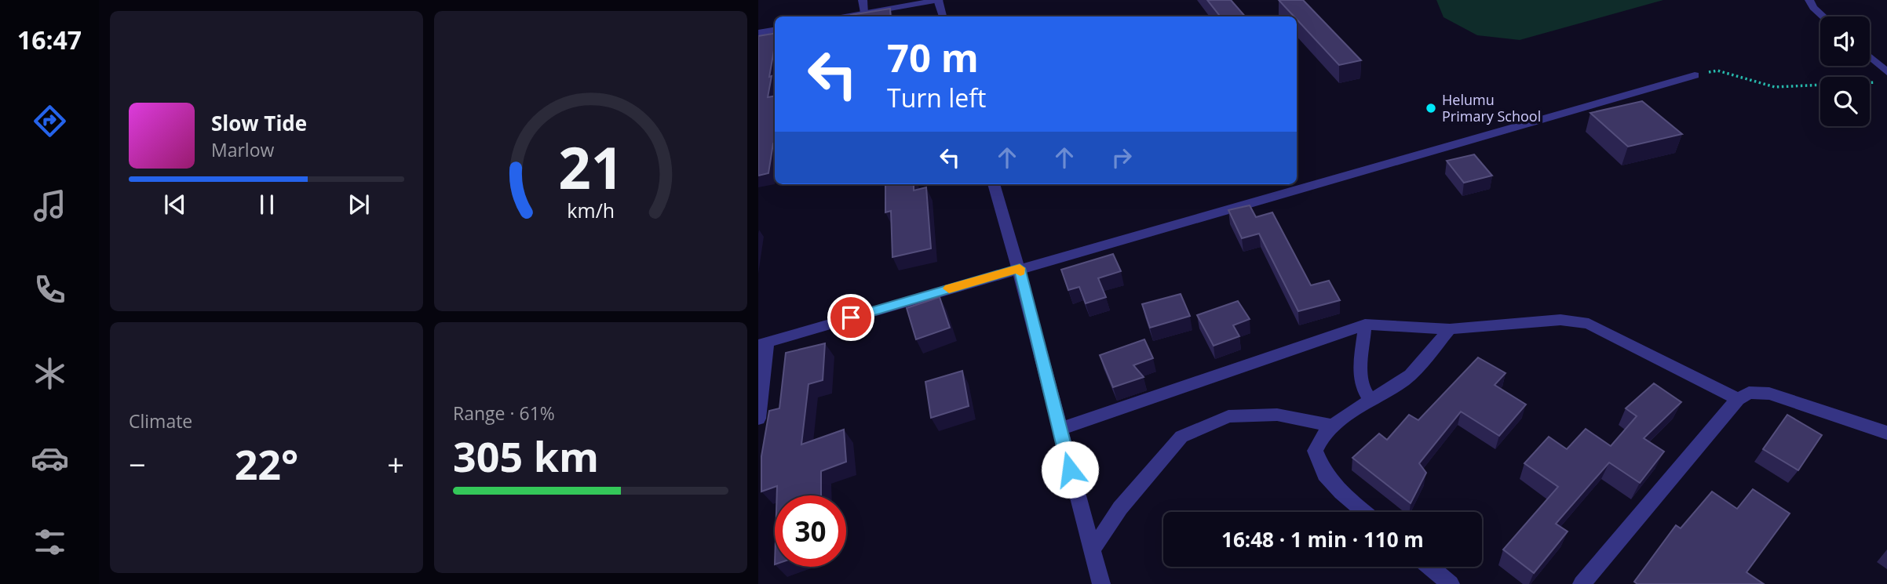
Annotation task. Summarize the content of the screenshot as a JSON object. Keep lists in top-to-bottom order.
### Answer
{
  "places": ["Helumu Primary School"],
  "page": {
    "tabs": "16:47",
    "turn": ["70 m", "Turn left"],
    "song": ["Slow Tide", "Marlow"],
    "tile": [
      "Climate",
      ["Range · 61%", "305 km"]
    ],
    "heat": ["−", "22°", "+"],
    "limit": "30",
    "trip": "16:48 · 1 min · 110 m",
    "gauge": ["21", "km/h"]
  }
}
